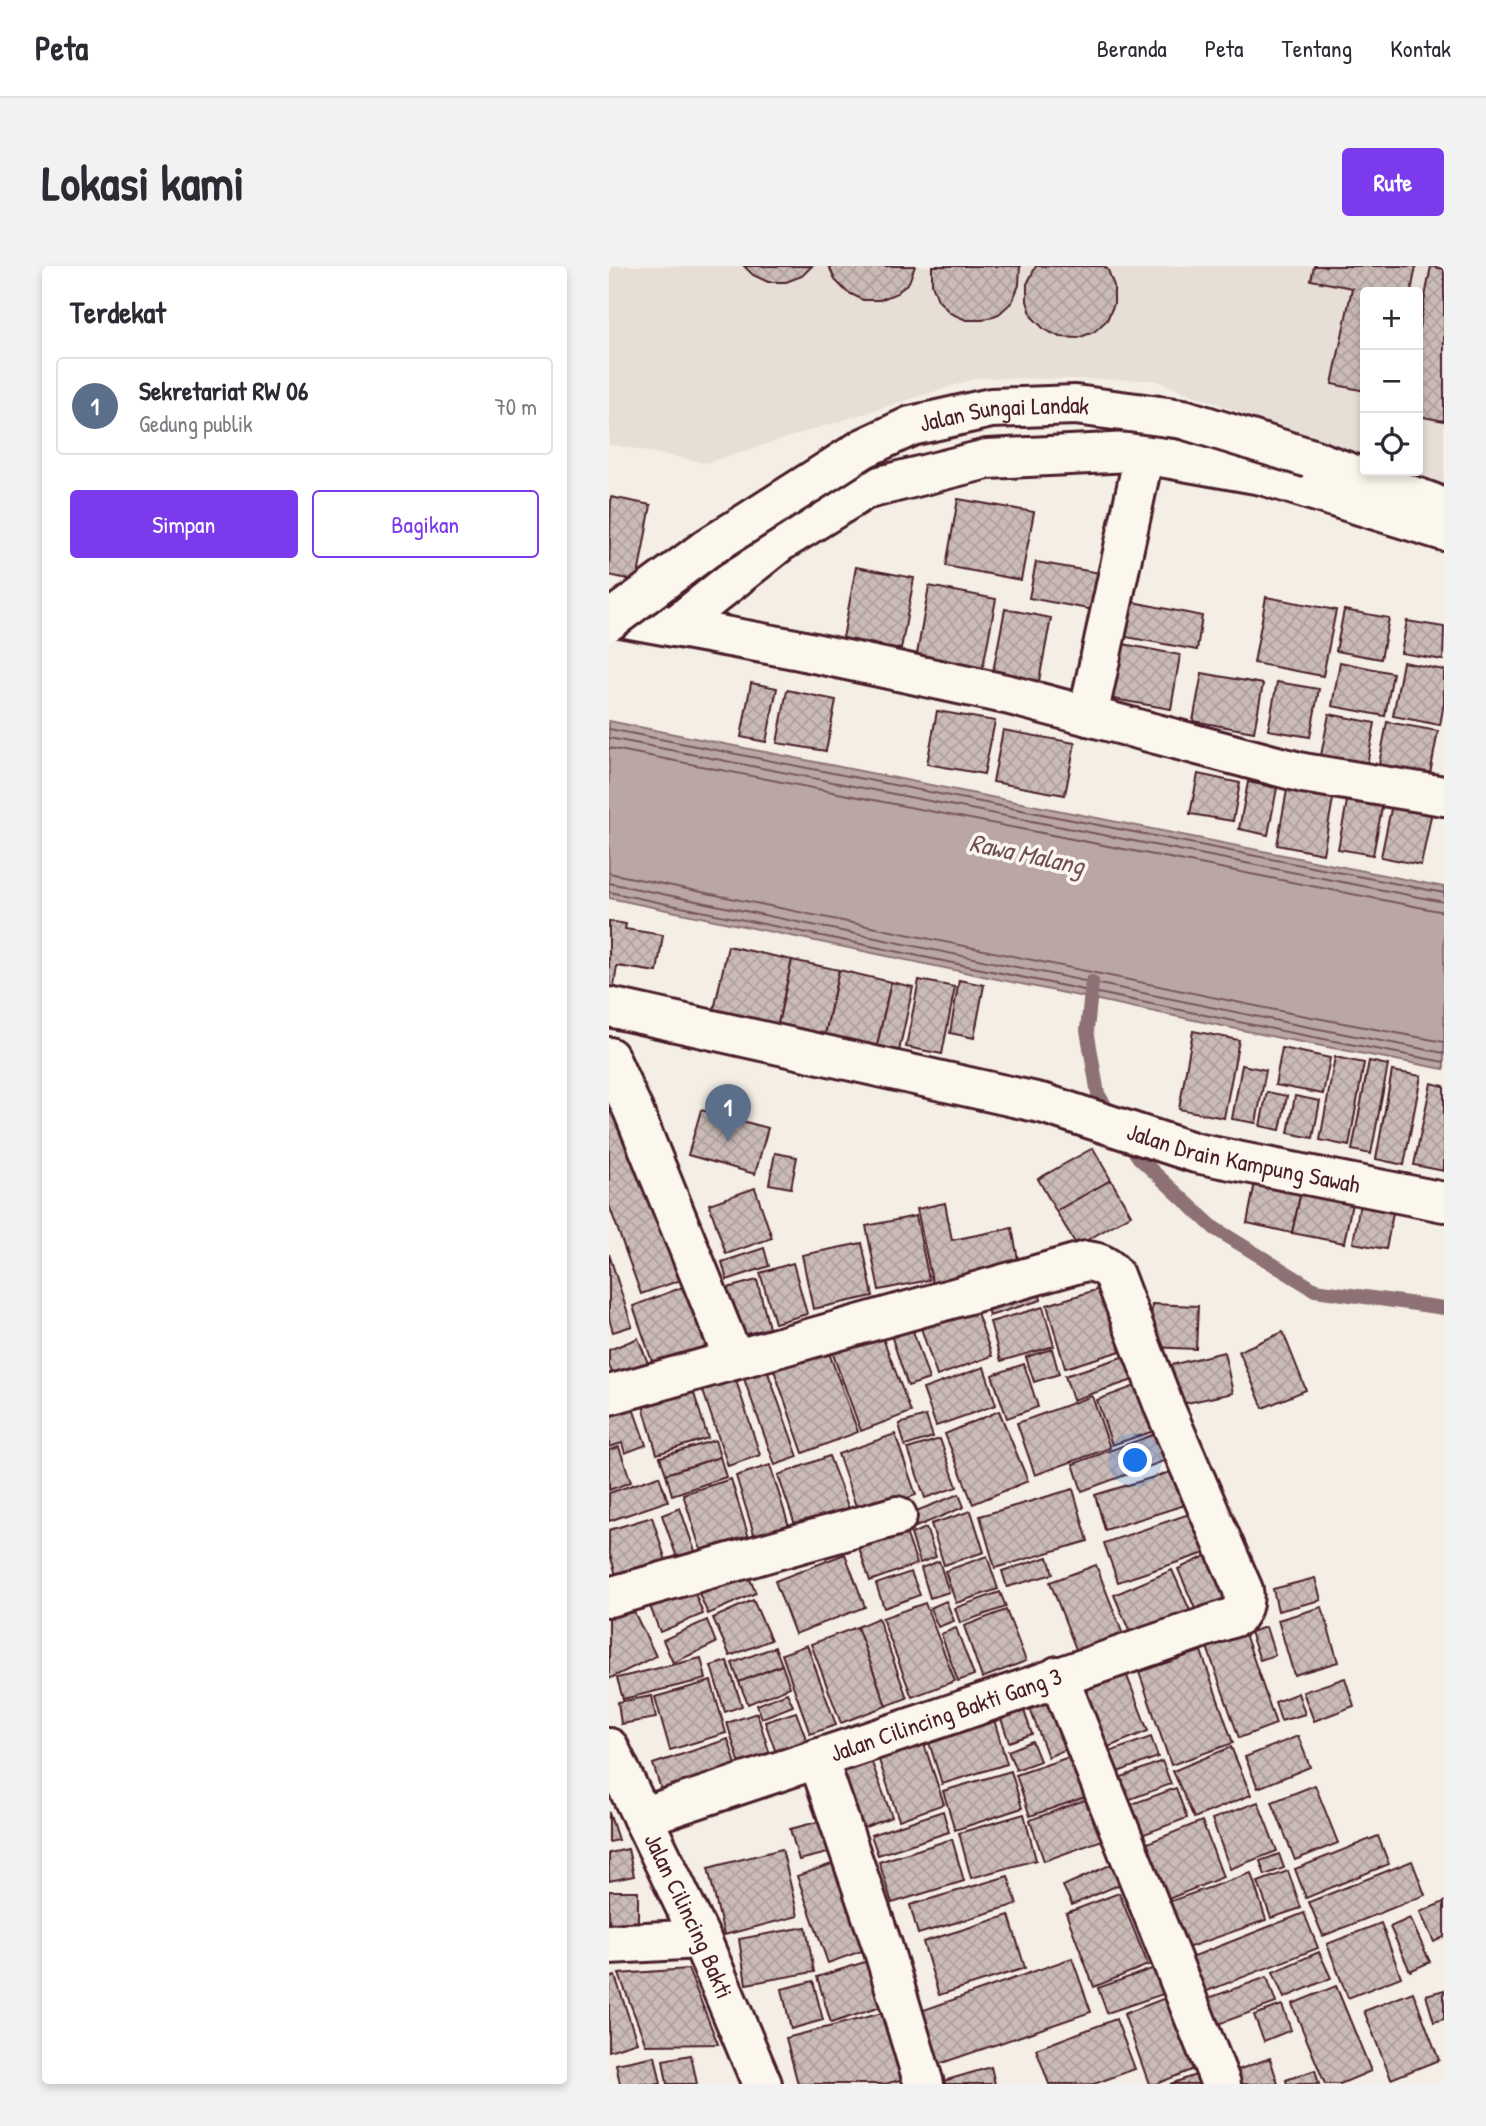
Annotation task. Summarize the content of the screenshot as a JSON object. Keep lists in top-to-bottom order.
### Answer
{
  "streets": {
    "street": [
      "Jalan Sungai Landak",
      "Jalan Drain Kampung Sawah",
      "Jalan Cilincing Bakti Gang 3",
      "Jalan Cilincing Bakti"
    ]
  },
  "crossings": [
    ["Jalan Cilincing Bakti Gang 3", "Jalan Cilincing Bakti"]
  ],
  "water": ["Rawa Malang"],
  "page": {
    "header": "Peta",
    "nav": [
      "Beranda",
      "Peta",
      "Tentang",
      "Kontak"
    ],
    "buttons": [
      "Rute",
      ["Simpan", "Bagikan"]
    ],
    "title": "Lokasi kami",
    "heading": "Terdekat",
    "map_buttons": ["+", "−"],
    "list": [
      {
        "mark": "1",
        "name": "Sekretariat RW 06",
        "note": "Gedung publik",
        "value": "70 m"
      }
    ],
    "pins": "1"
  }
}
